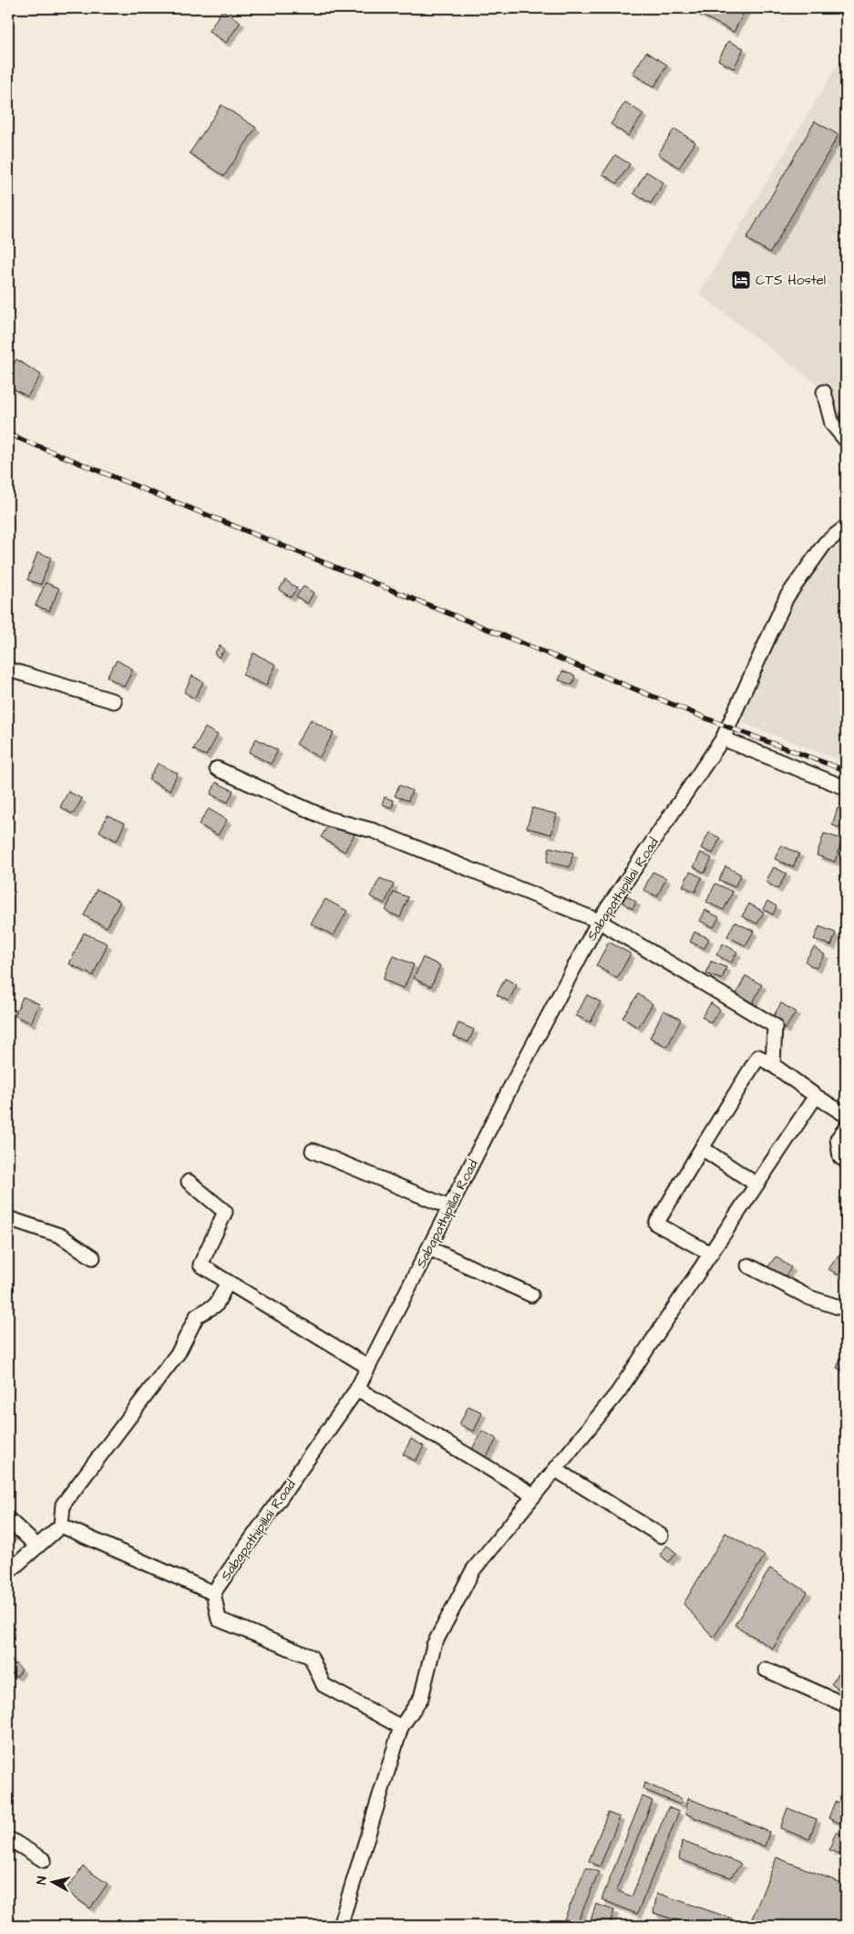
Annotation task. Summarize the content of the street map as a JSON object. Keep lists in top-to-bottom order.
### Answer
{
  "streets": {
    "street": ["Sabapathipillai Road"]
  },
  "places": {
    "hotel": ["CTS Hostel"]
  },
  "north": "left"
}
